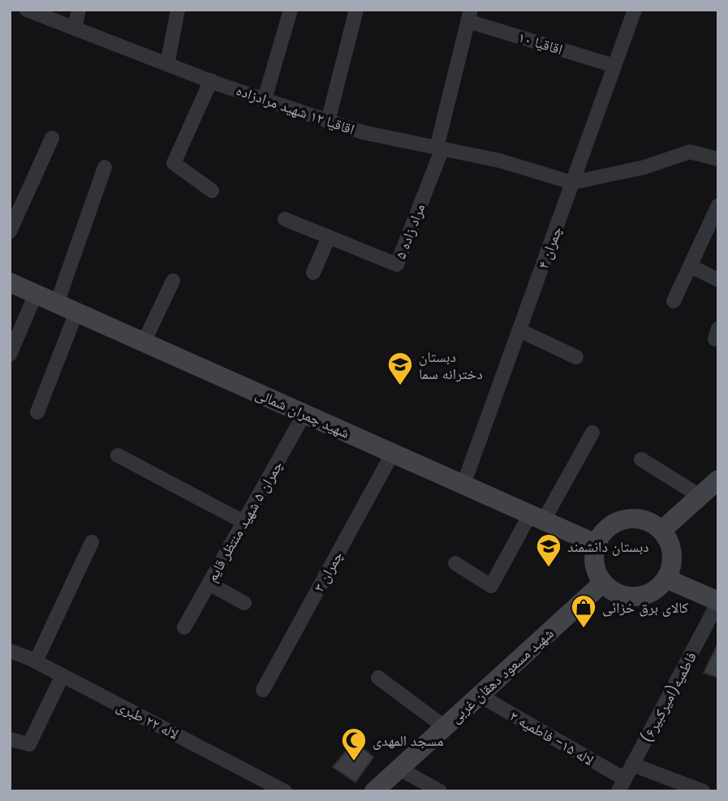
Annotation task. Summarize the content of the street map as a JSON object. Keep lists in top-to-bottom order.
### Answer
{
  "streets": {
    "main road": ["شهید چمران شمالی", "شهید مسعود دهقان غربی"],
    "street": [
      "اقاقیا ۱۰",
      "اقاقیا ۱۲ شهید مرادزاده",
      "مراد زاده ۵",
      "چمران ۴",
      "چمران ۵ شهید منتظر قایم",
      "چمران ۳",
      "فاطمیه(امیرکبیر۶)",
      "لاله ۲۲ طبری",
      "لاله ۱۵- فاطمیه ۲"
    ]
  },
  "crossings": [
    ["اقاقیا ۱۰", "چمران ۴"],
    ["اقاقیا ۱۲ شهید مرادزاده", "مراد زاده ۵"],
    ["اقاقیا ۱۲ شهید مرادزاده", "چمران ۴"],
    ["چمران ۴", "شهید چمران شمالی"],
    ["شهید چمران شمالی", "چمران ۵ شهید منتظر قایم"],
    ["شهید چمران شمالی", "چمران ۳"],
    ["شهید چمران شمالی", "شهید مسعود دهقان غربی"],
    ["شهید مسعود دهقان غربی", "لاله ۱۵- فاطمیه ۲"],
    ["فاطمیه(امیرکبیر۶)", "لاله ۱۵- فاطمیه ۲"]
  ],
  "places": {
    "school or university": ["دبستان دخترانه سما", "دبستان دانشمند"],
    "shop": ["کالای برق خزائی"],
    "mosque": ["مسجد المهدی"]
  }
}
